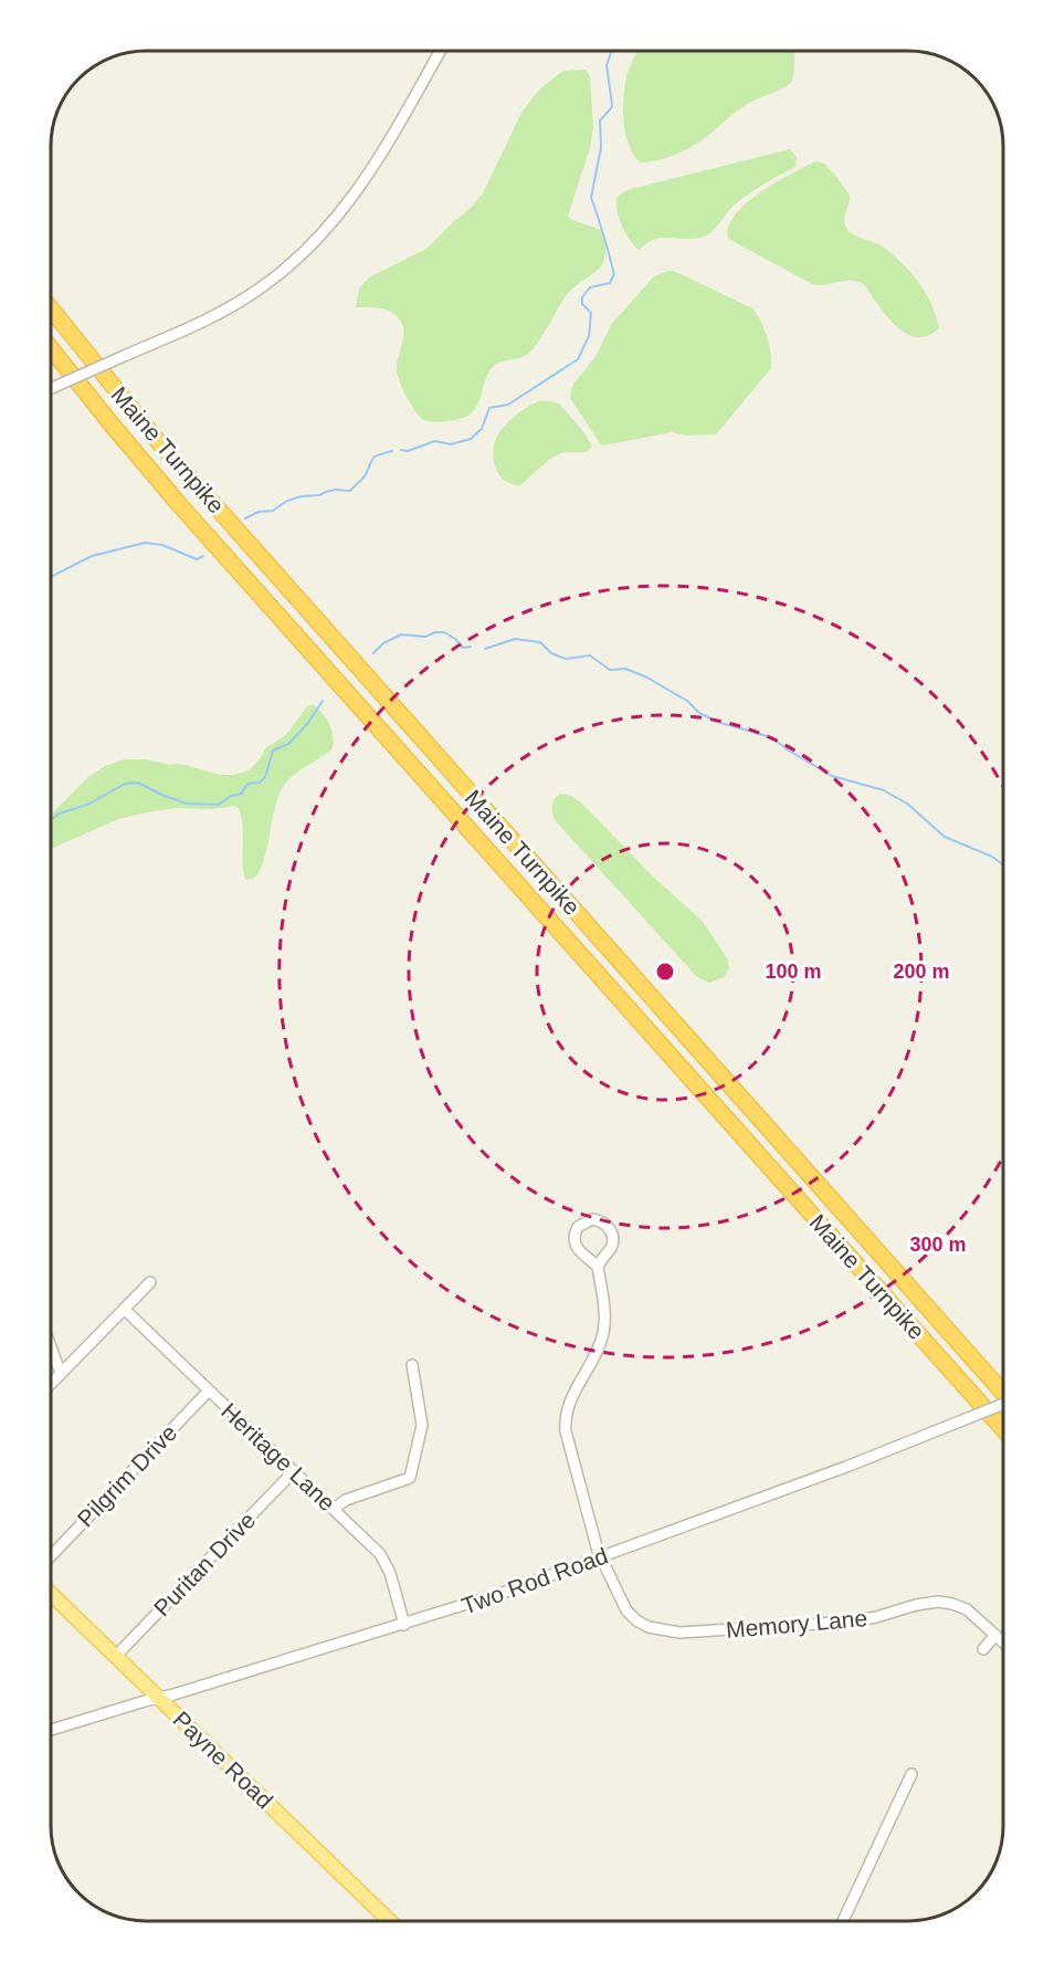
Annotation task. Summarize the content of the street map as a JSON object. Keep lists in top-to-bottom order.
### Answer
{
  "streets": {
    "highway": ["Maine Turnpike"],
    "main road": ["Payne Road"],
    "street": [
      "Heritage Lane",
      "Pilgrim Drive",
      "Puritan Drive",
      "Two Rod Road",
      "Memory Lane"
    ]
  },
  "crossings": [
    ["Heritage Lane", "Pilgrim Drive"],
    ["Heritage Lane", "Puritan Drive"],
    ["Heritage Lane", "Two Rod Road"],
    ["Puritan Drive", "Payne Road"],
    ["Two Rod Road", "Memory Lane"],
    ["Two Rod Road", "Payne Road"]
  ],
  "rings": ["100 m", "200 m", "300 m"]
}
